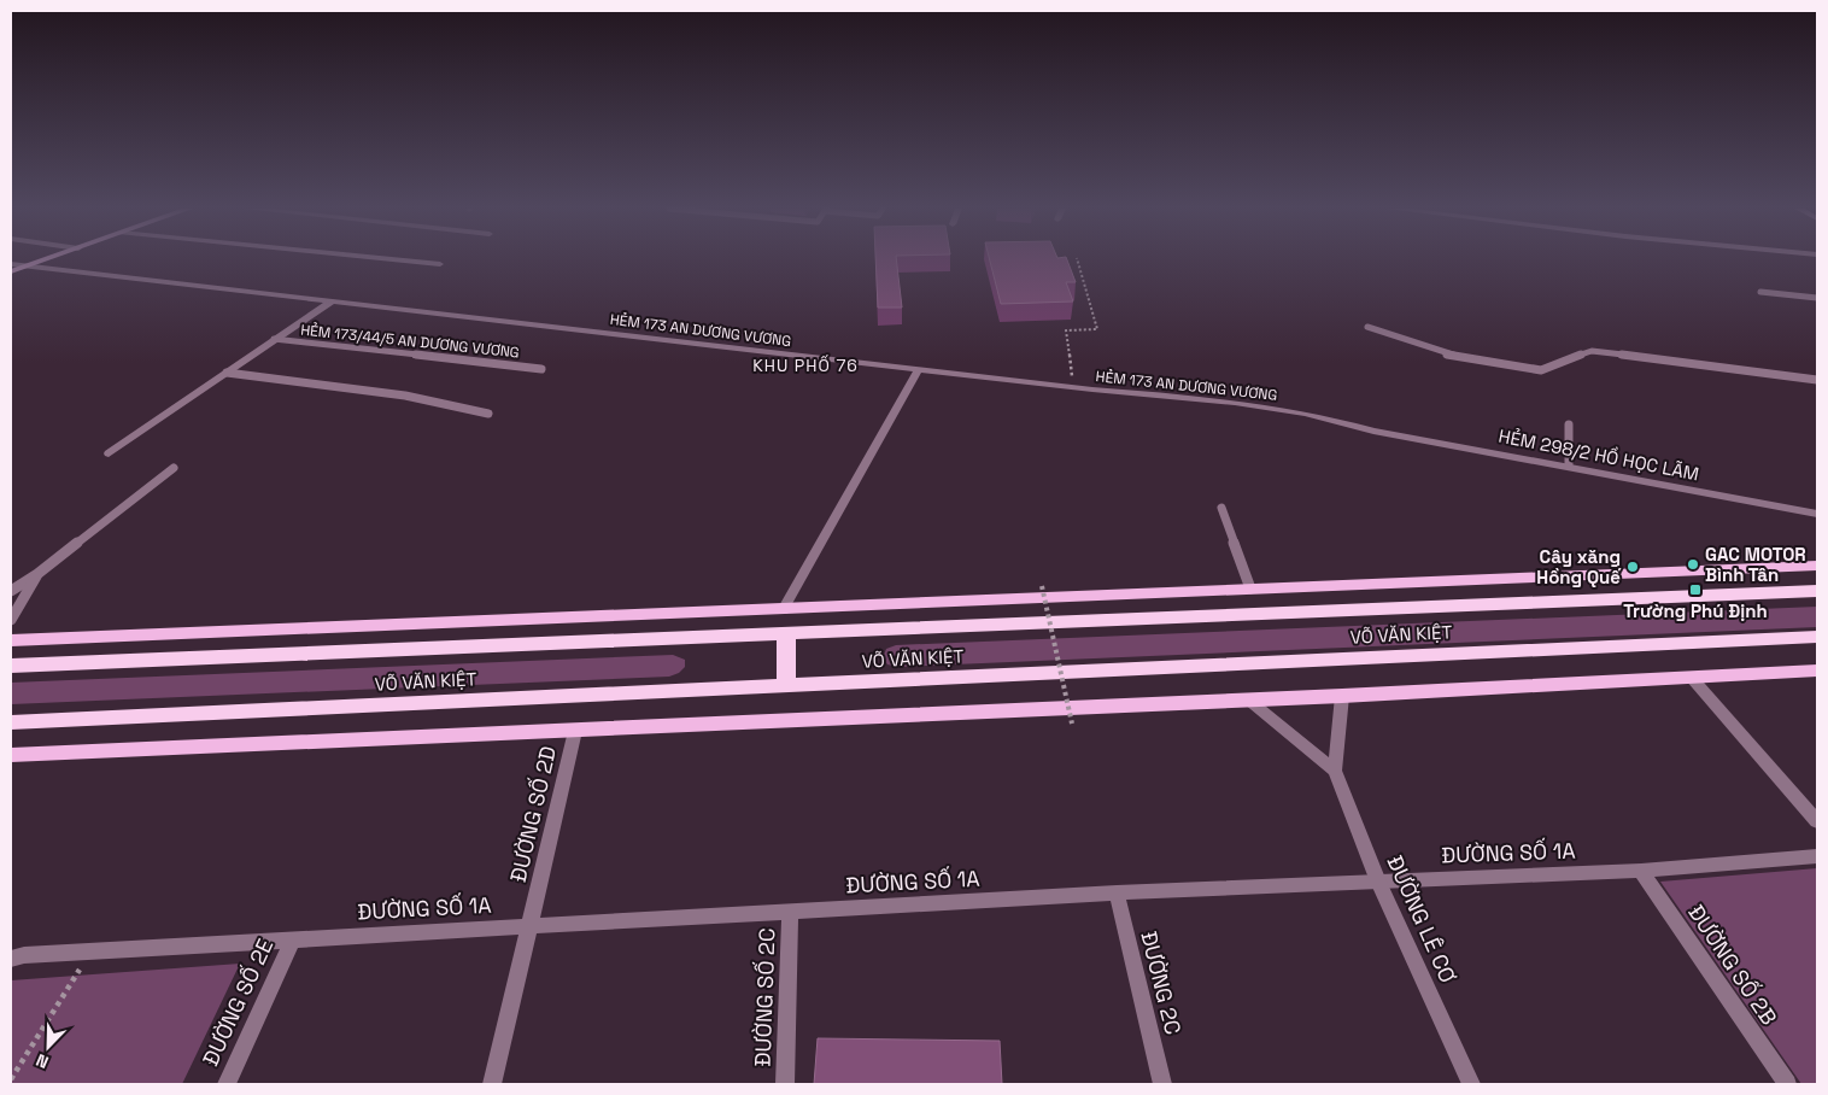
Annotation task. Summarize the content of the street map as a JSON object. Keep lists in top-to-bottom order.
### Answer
{
  "streets": {
    "highway": ["VÕ VĂN KIỆT"],
    "street": [
      "HẺM 173 AN DƯƠNG VƯƠNG",
      "HẺM 298/2 HỒ HỌC LÃM",
      "ĐƯỜNG SỐ 2D",
      "ĐƯỜNG SỐ 1A",
      "ĐƯỜNG LÊ CƠ",
      "ĐƯỜNG SỐ 2B",
      "ĐƯỜNG 2C",
      "ĐƯỜNG SỐ 2C",
      "ĐƯỜNG SỐ 2E"
    ],
    "lane": ["HẺM 173/44/5 AN DƯƠNG VƯƠNG"]
  },
  "crossings": [
    ["HẺM 173 AN DƯƠNG VƯƠNG", "HẺM 298/2 HỒ HỌC LÃM"],
    ["ĐƯỜNG SỐ 2D", "ĐƯỜNG SỐ 1A"],
    ["ĐƯỜNG SỐ 1A", "ĐƯỜNG LÊ CƠ"],
    ["ĐƯỜNG SỐ 1A", "ĐƯỜNG SỐ 2B"],
    ["ĐƯỜNG SỐ 1A", "ĐƯỜNG 2C"],
    ["ĐƯỜNG SỐ 1A", "ĐƯỜNG SỐ 2C"],
    ["ĐƯỜNG SỐ 1A", "ĐƯỜNG SỐ 2E"]
  ],
  "districts": ["KHU PHỐ 76"],
  "places": {
    "other": ["GAC MOTOR Bình Tân", "Cây xăng Hồng Quế"],
    "transit": ["Trường Phú Định"]
  },
  "north": "bottom left"
}
